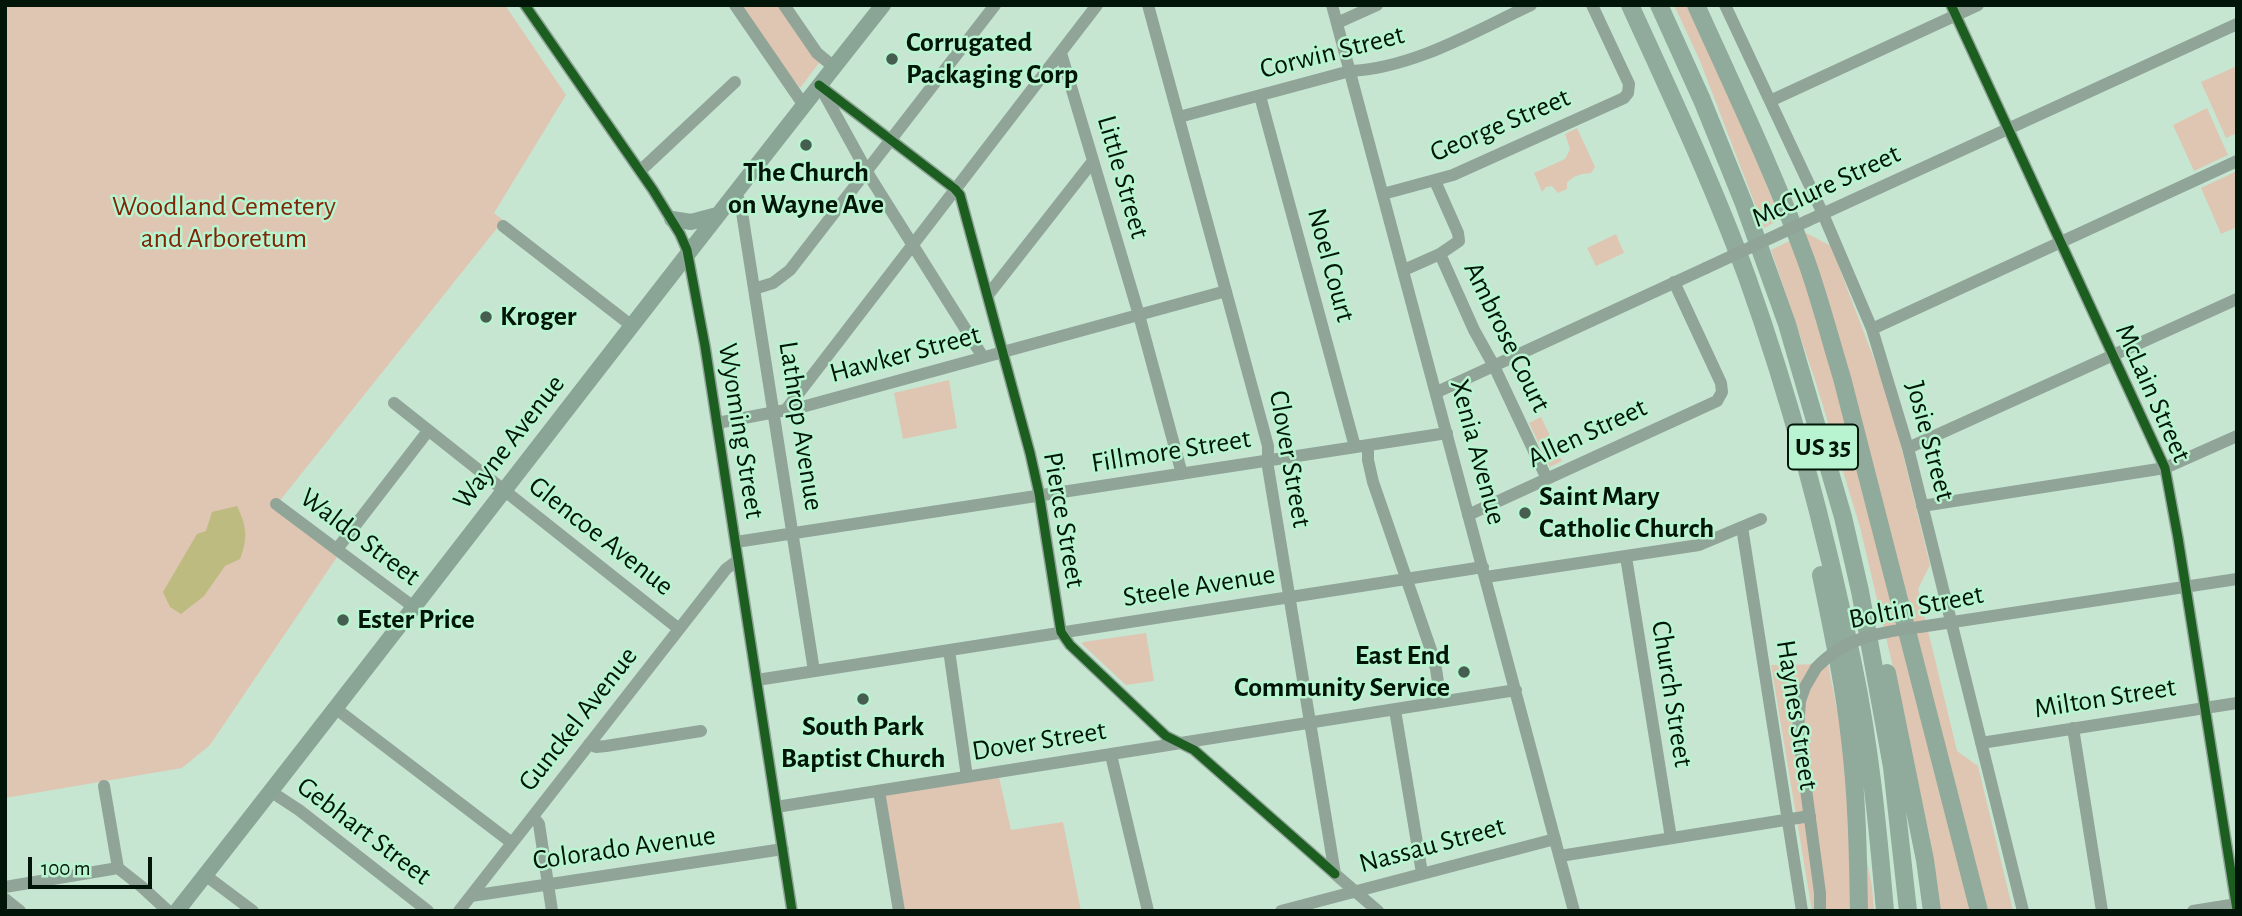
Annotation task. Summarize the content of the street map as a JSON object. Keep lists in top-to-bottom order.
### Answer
{
  "streets": {
    "highway": ["US 35"],
    "main road": ["Wayne Avenue"],
    "street": [
      "Corwin Street",
      "George Street",
      "Little Street",
      "McClure Street",
      "Noel Court",
      "Ambrose Court",
      "Hawker Street",
      "McLain Street",
      "Lathrop Avenue",
      "Wyoming Street",
      "Allen Street",
      "Josie Street",
      "Fillmore Street",
      "Xenia Avenue",
      "Clover Street",
      "Pierce Street",
      "Glencoe Avenue",
      "Waldo Street",
      "Steele Avenue",
      "Boltin Street",
      "Church Street",
      "Milton Street",
      "Haynes Street",
      "Gunckel Avenue",
      "Dover Street",
      "Gebhart Street",
      "Nassau Street",
      "Colorado Avenue"
    ]
  },
  "crossings": [
    ["Corwin Street", "Noel Court"],
    ["Corwin Street", "Xenia Avenue"],
    ["Corwin Street", "Clover Street"],
    ["George Street", "Xenia Avenue"],
    ["Little Street", "Hawker Street"],
    ["Little Street", "Fillmore Street"],
    ["McClure Street", "Ambrose Court"],
    ["McClure Street", "McLain Street"],
    ["McClure Street", "Allen Street"],
    ["McClure Street", "Josie Street"],
    ["McClure Street", "Xenia Avenue"],
    ["Noel Court", "Fillmore Street"],
    ["Noel Court", "Steele Avenue"],
    ["Noel Court", "Dover Street"],
    ["Ambrose Court", "Allen Street"],
    ["Hawker Street", "Lathrop Avenue"],
    ["Hawker Street", "Wyoming Street"],
    ["Hawker Street", "Clover Street"],
    ["Hawker Street", "Pierce Street"],
    ["McLain Street", "Boltin Street"],
    ["McLain Street", "Milton Street"],
    ["Lathrop Avenue", "Wayne Avenue"],
    ["Lathrop Avenue", "Fillmore Street"],
    ["Lathrop Avenue", "Steele Avenue"],
    ["Wyoming Street", "Wayne Avenue"],
    ["Wyoming Street", "Fillmore Street"],
    ["Wyoming Street", "Steele Avenue"],
    ["Wyoming Street", "Gunckel Avenue"],
    ["Wyoming Street", "Dover Street"],
    ["Wyoming Street", "Colorado Avenue"],
    ["Allen Street", "Xenia Avenue"],
    ["Josie Street", "Boltin Street"],
    ["Josie Street", "Milton Street"],
    ["Wayne Avenue", "Glencoe Avenue"],
    ["Wayne Avenue", "Waldo Street"],
    ["Wayne Avenue", "Gebhart Street"],
    ["Fillmore Street", "Xenia Avenue"],
    ["Fillmore Street", "Clover Street"],
    ["Fillmore Street", "Pierce Street"],
    ["Xenia Avenue", "Steele Avenue"],
    ["Xenia Avenue", "Dover Street"],
    ["Xenia Avenue", "Nassau Street"],
    ["Clover Street", "Pierce Street"],
    ["Clover Street", "Steele Avenue"],
    ["Clover Street", "Dover Street"],
    ["Pierce Street", "Steele Avenue"],
    ["Pierce Street", "Dover Street"],
    ["Glencoe Avenue", "Gunckel Avenue"],
    ["Steele Avenue", "Church Street"],
    ["Steele Avenue", "Haynes Street"],
    ["Gunckel Avenue", "Colorado Avenue"]
  ],
  "parks": ["Woodland Cemetery and Arboretum"],
  "places": [
    "Corrugated Packaging Corp",
    "The Church on Wayne Ave",
    "Kroger",
    "Saint Mary Catholic Church",
    "Ester Price",
    "East End Community Service",
    "South Park Baptist Church"
  ],
  "scale_bar": "100 m"
}
